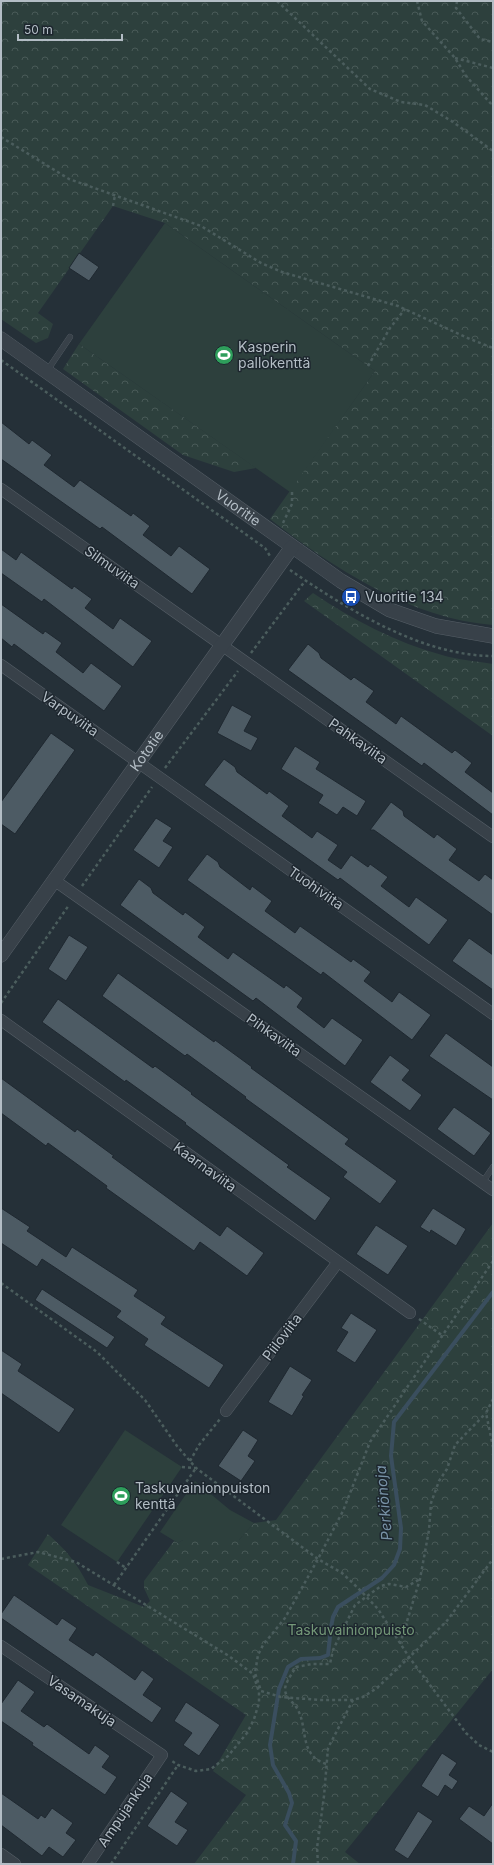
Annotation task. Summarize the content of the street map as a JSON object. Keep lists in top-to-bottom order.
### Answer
{
  "streets": {
    "street": [
      "Vuoritie",
      "Silmuviita",
      "Varpuviita",
      "Pahkaviita",
      "Kototie",
      "Tuohiviita",
      "Pihkaviita",
      "Kaarnaviita",
      "Piiloviita",
      "Vasamakuja",
      "Ampujankuja"
    ]
  },
  "crossings": [
    ["Vuoritie", "Kototie"],
    ["Silmuviita", "Pahkaviita"],
    ["Silmuviita", "Kototie"],
    ["Varpuviita", "Kototie"],
    ["Varpuviita", "Tuohiviita"],
    ["Pahkaviita", "Kototie"],
    ["Kototie", "Tuohiviita"],
    ["Kototie", "Pihkaviita"],
    ["Kaarnaviita", "Piiloviita"],
    ["Vasamakuja", "Ampujankuja"]
  ],
  "water": ["Perkiönoja"],
  "parks": ["Taskuvainionpuisto"],
  "places": {
    "sports": ["Kasperin pallokenttä", "Taskuvainionpuiston kenttä"],
    "bus stop": ["Vuoritie 134"]
  },
  "scale_bar": "50 m"
}
